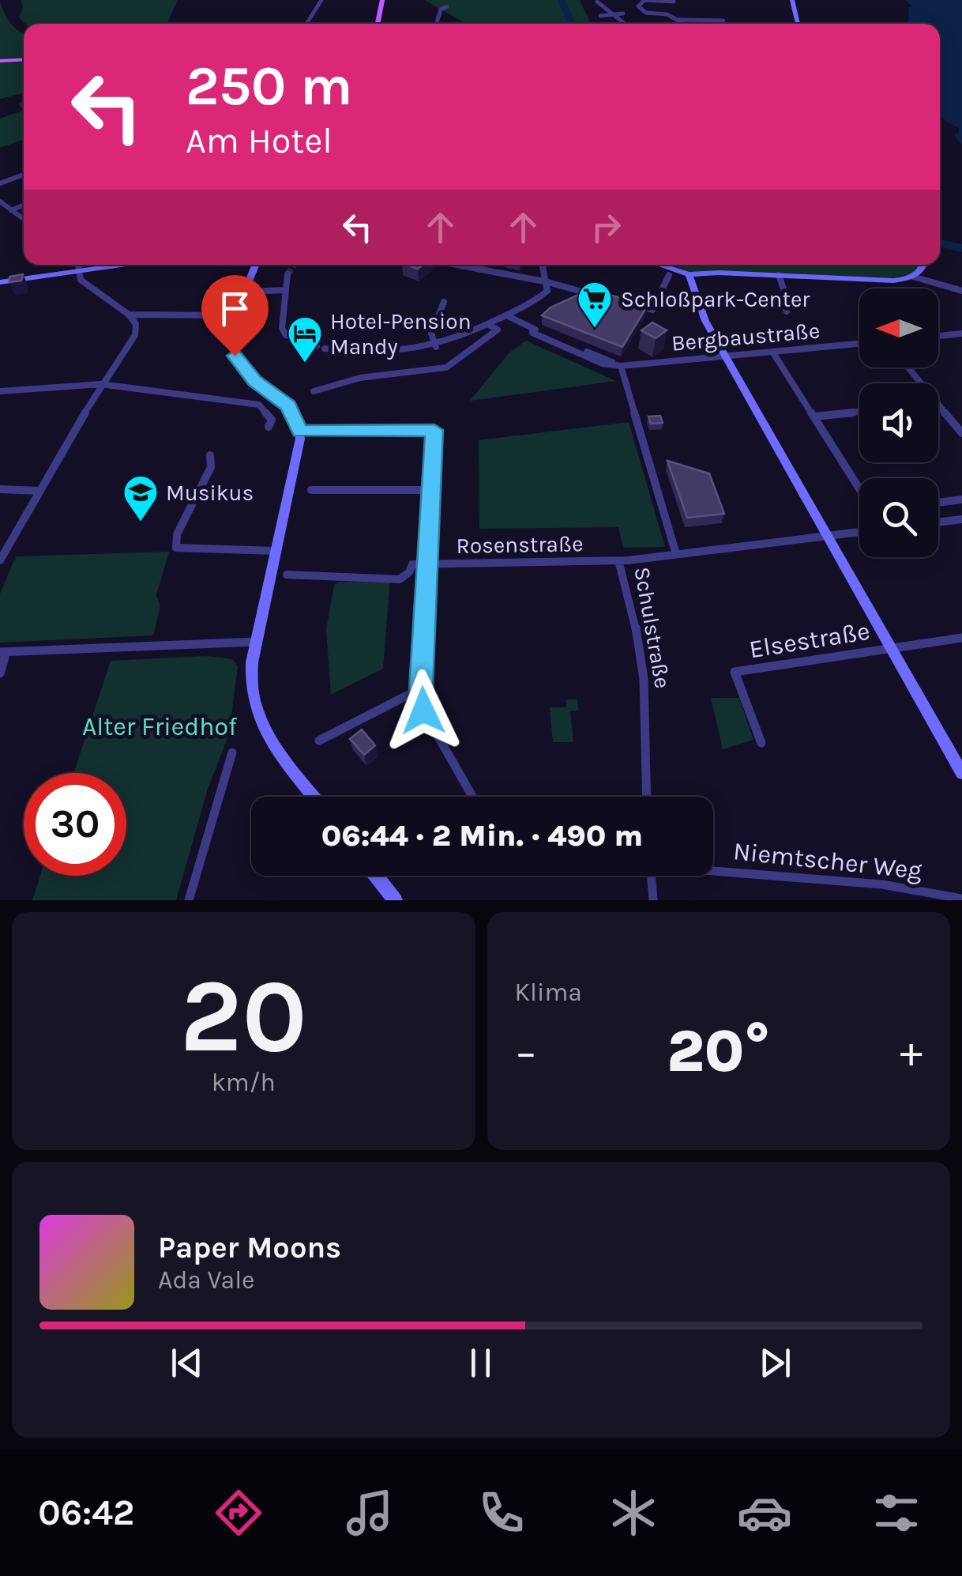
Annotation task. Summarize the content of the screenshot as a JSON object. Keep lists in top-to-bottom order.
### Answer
{
  "streets": {
    "street": [
      "Bergbaustraße",
      "Rosenstraße",
      "Schulstraße",
      "Elsestraße",
      "Niemtscher Weg"
    ]
  },
  "crossings": [
    ["Bergbaustraße", "Schulstraße"],
    ["Rosenstraße", "Schulstraße"]
  ],
  "parks": ["Alter Friedhof"],
  "places": {
    "supermarket": ["Schloßpark-Center"],
    "hotel": ["Hotel-Pension Mandy"],
    "school or university": ["Musikus"]
  },
  "north": "left",
  "page": {
    "turn": ["250 m", "Am Hotel"],
    "limit": "30",
    "trip": "06:44 · 2 Min. · 490 m",
    "tile": [
      ["20", "km/h"],
      "Klima"
    ],
    "heat": ["−", "20°", "+"],
    "song": ["Paper Moons", "Ada Vale"],
    "tabs": "06:42"
  }
}
